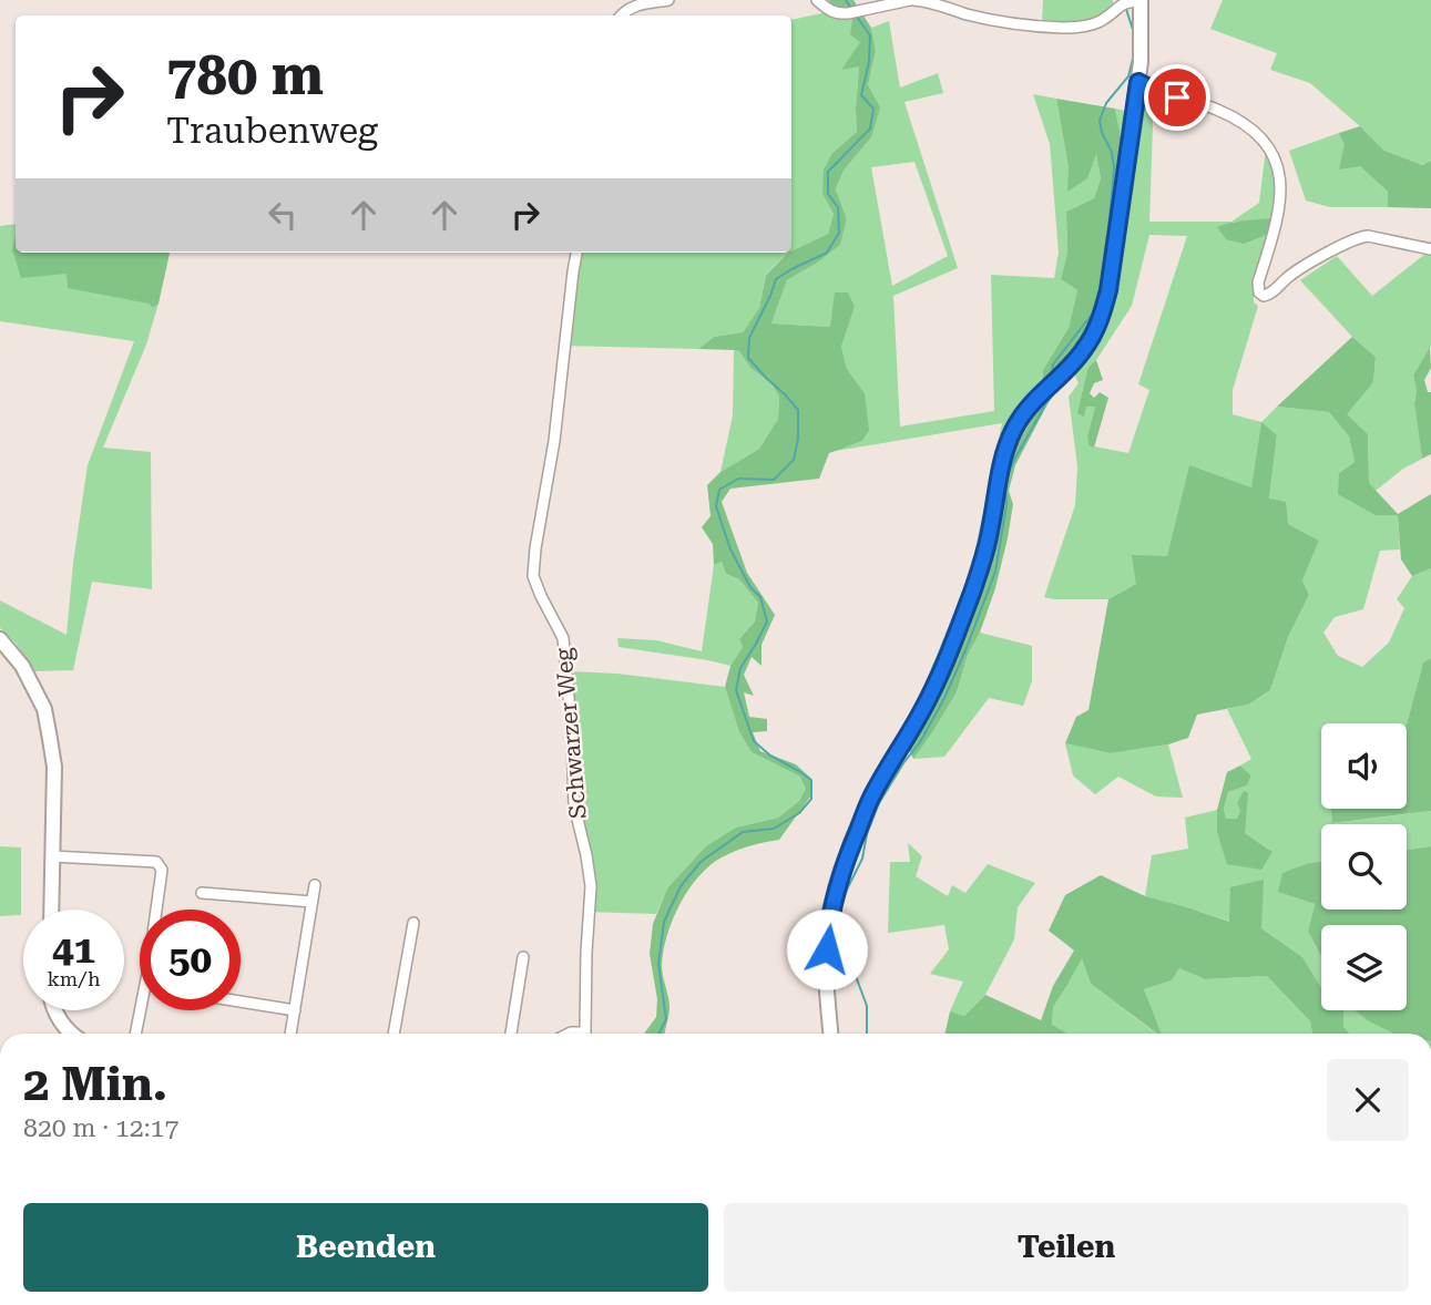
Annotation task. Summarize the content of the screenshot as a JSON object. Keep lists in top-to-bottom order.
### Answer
{
  "streets": {
    "street": ["Schwarzer Weg"]
  },
  "page": {
    "turn": ["780 m", "Traubenweg"],
    "speed": "41 km/h",
    "limit": "50",
    "heading": ["2 Min.", "820 m · 12:17"],
    "buttons": ["Beenden", "Teilen"]
  }
}
